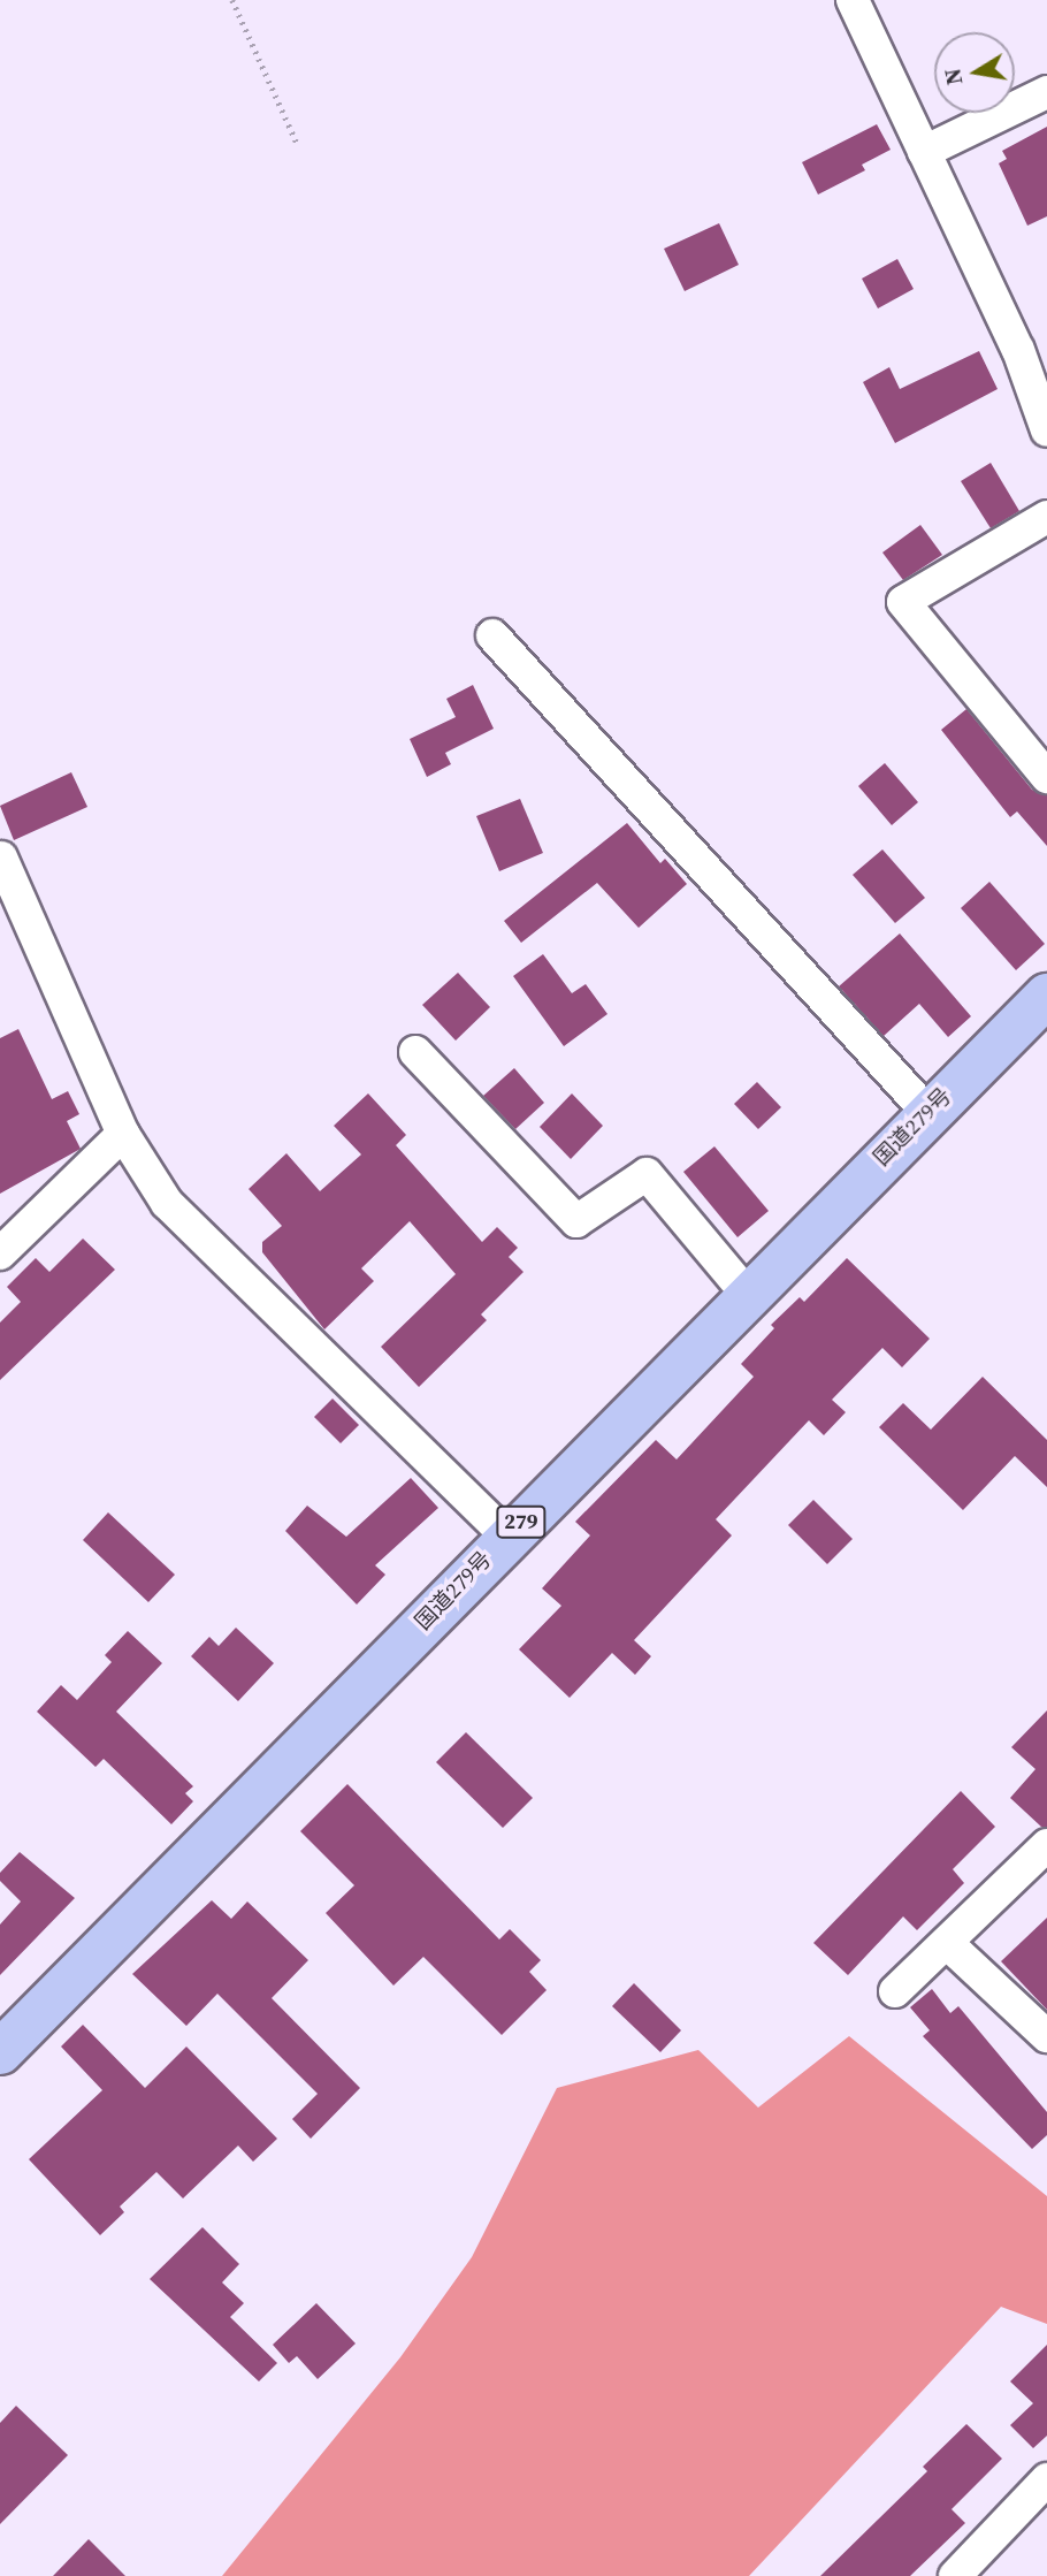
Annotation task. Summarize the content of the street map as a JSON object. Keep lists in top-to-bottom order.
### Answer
{
  "streets": {
    "highway": ["国道279号", "279"]
  },
  "north": "left"
}
